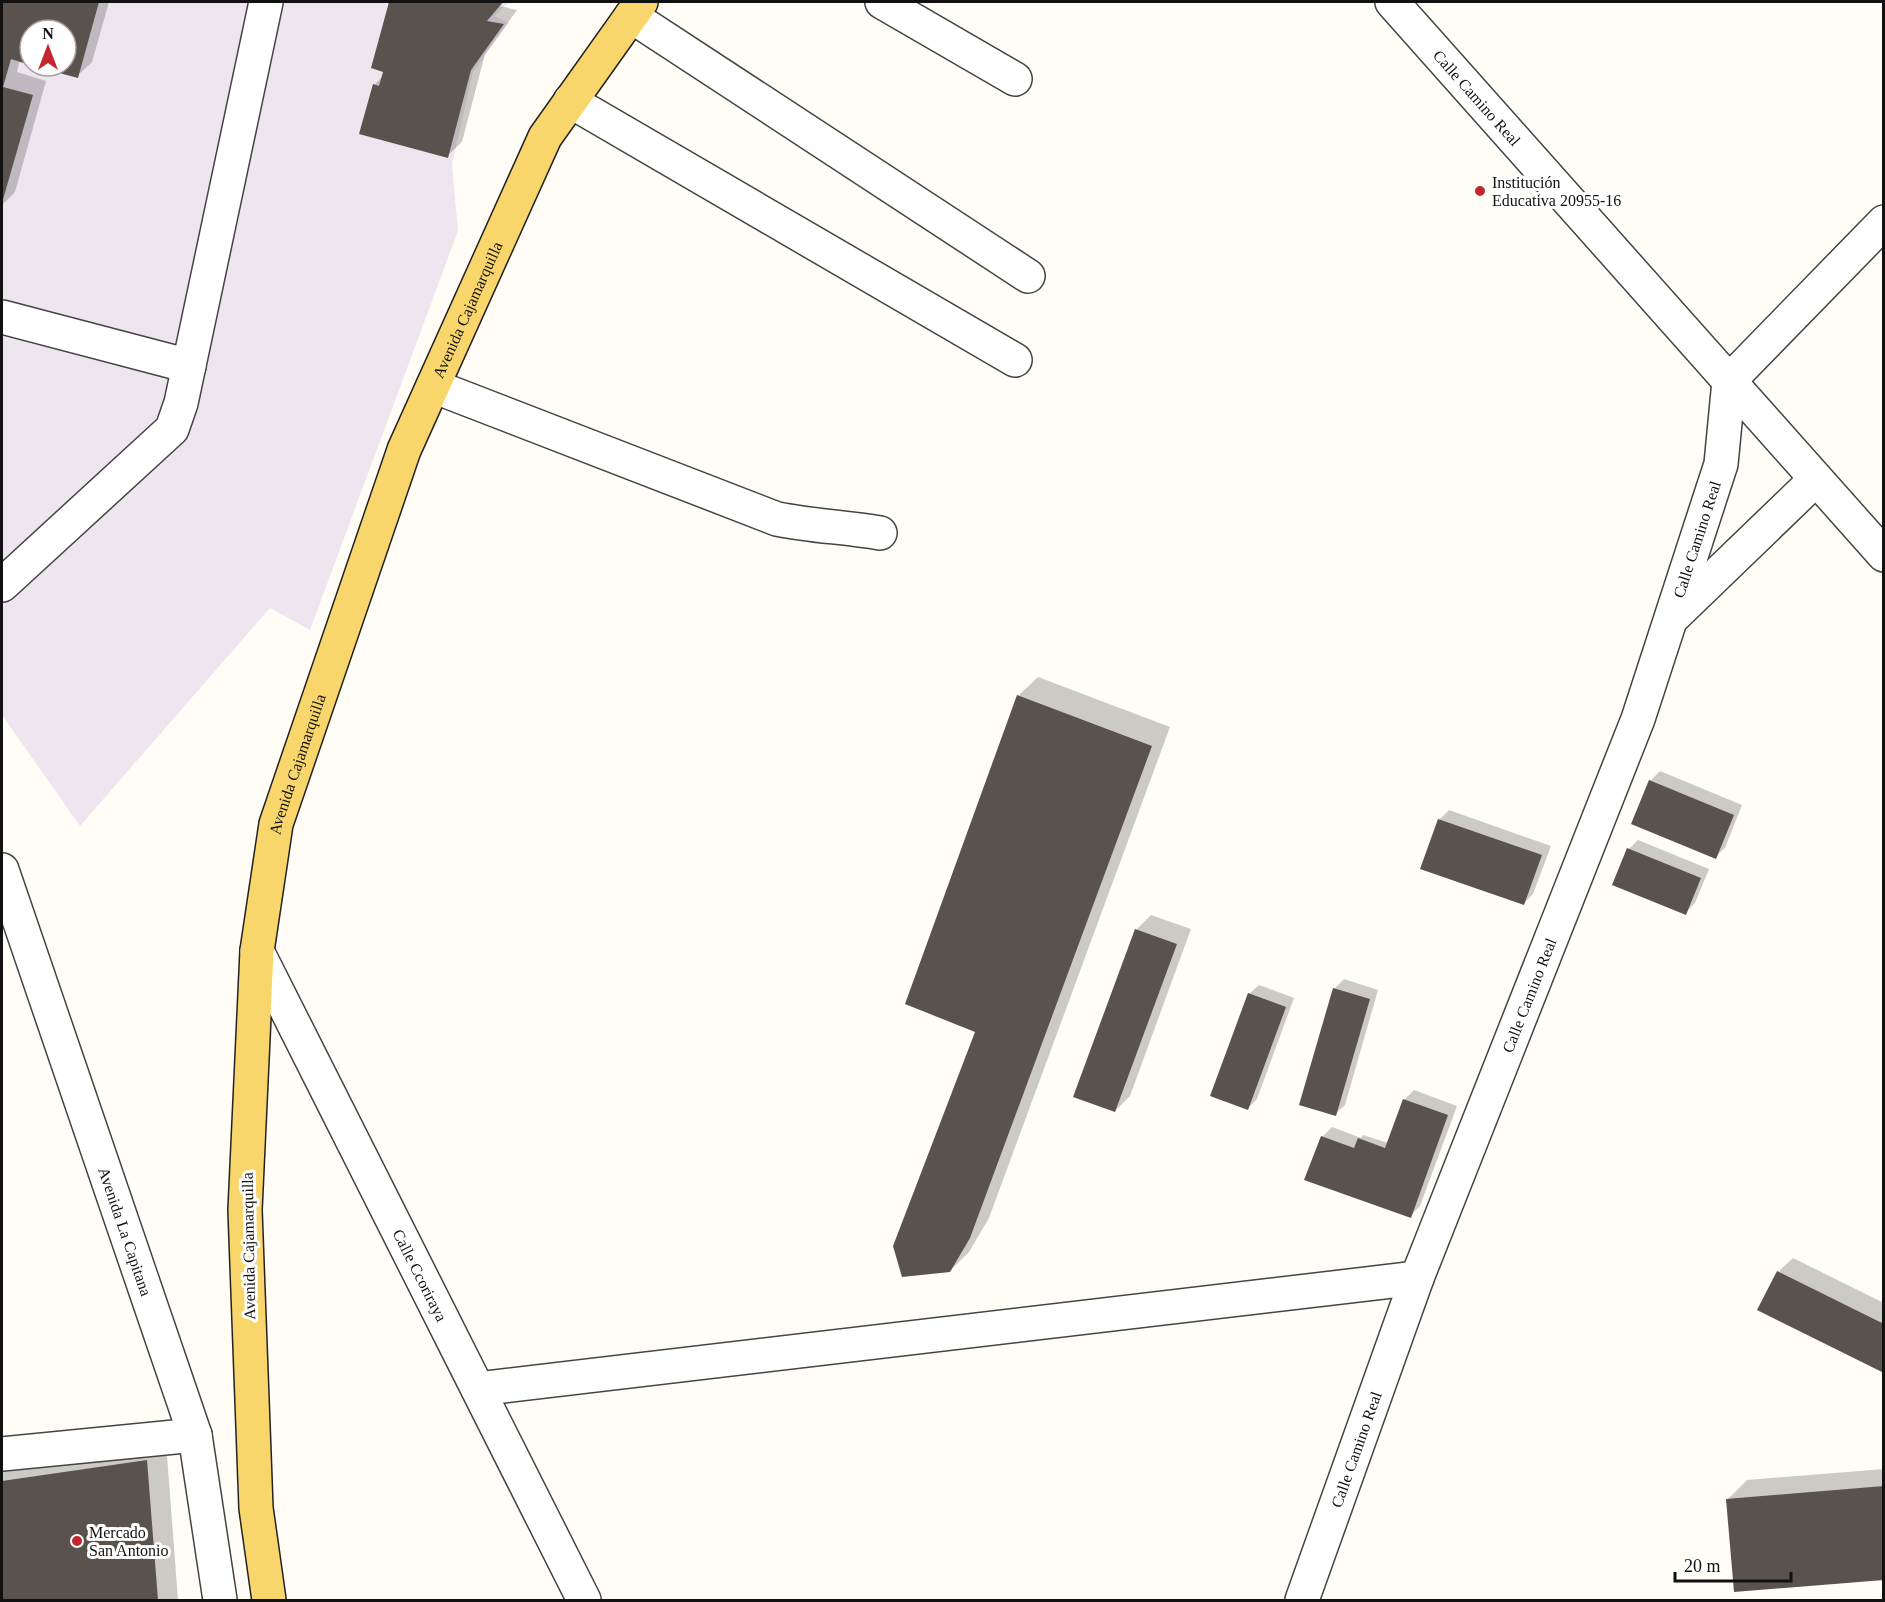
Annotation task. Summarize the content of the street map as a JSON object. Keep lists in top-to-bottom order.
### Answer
{
  "streets": {
    "main road": ["Avenida Cajamarquilla"],
    "street": ["Calle Camino Real", "Avenida La Capitana", "Calle Ccoriraya"]
  },
  "crossings": [
    ["Avenida Cajamarquilla", "Calle Ccoriraya"]
  ],
  "places": ["Institución Educativa 20955-16", "Mercado San Antonio"],
  "scale_bar": "20 m",
  "north": "top"
}
